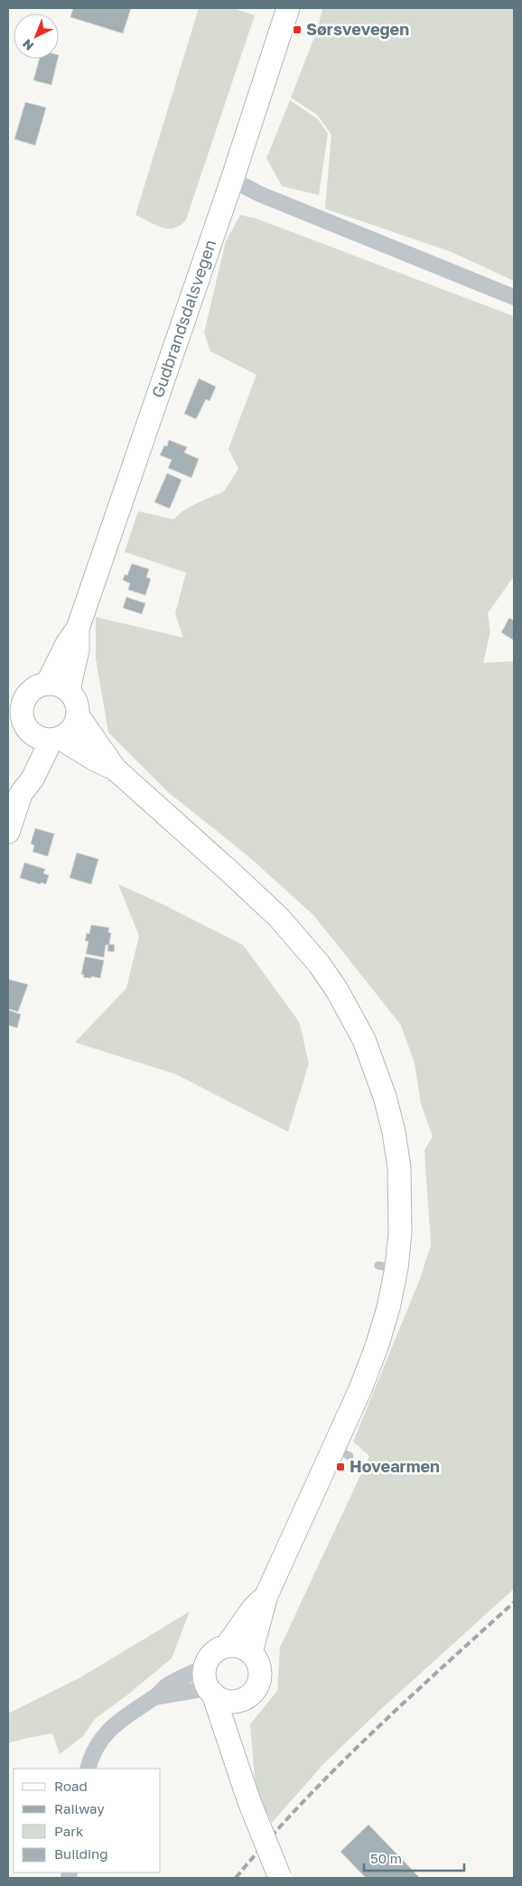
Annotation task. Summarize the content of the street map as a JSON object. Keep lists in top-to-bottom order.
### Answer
{
  "streets": {
    "main road": ["Gudbrandsdalsvegen"]
  },
  "places": {
    "transit": ["Sørsvevegen", "Hovearmen"]
  },
  "legend": [
    "Road",
    "Railway",
    "Park",
    "Building"
  ],
  "scale_bar": "50 m",
  "north": "bottom left"
}
